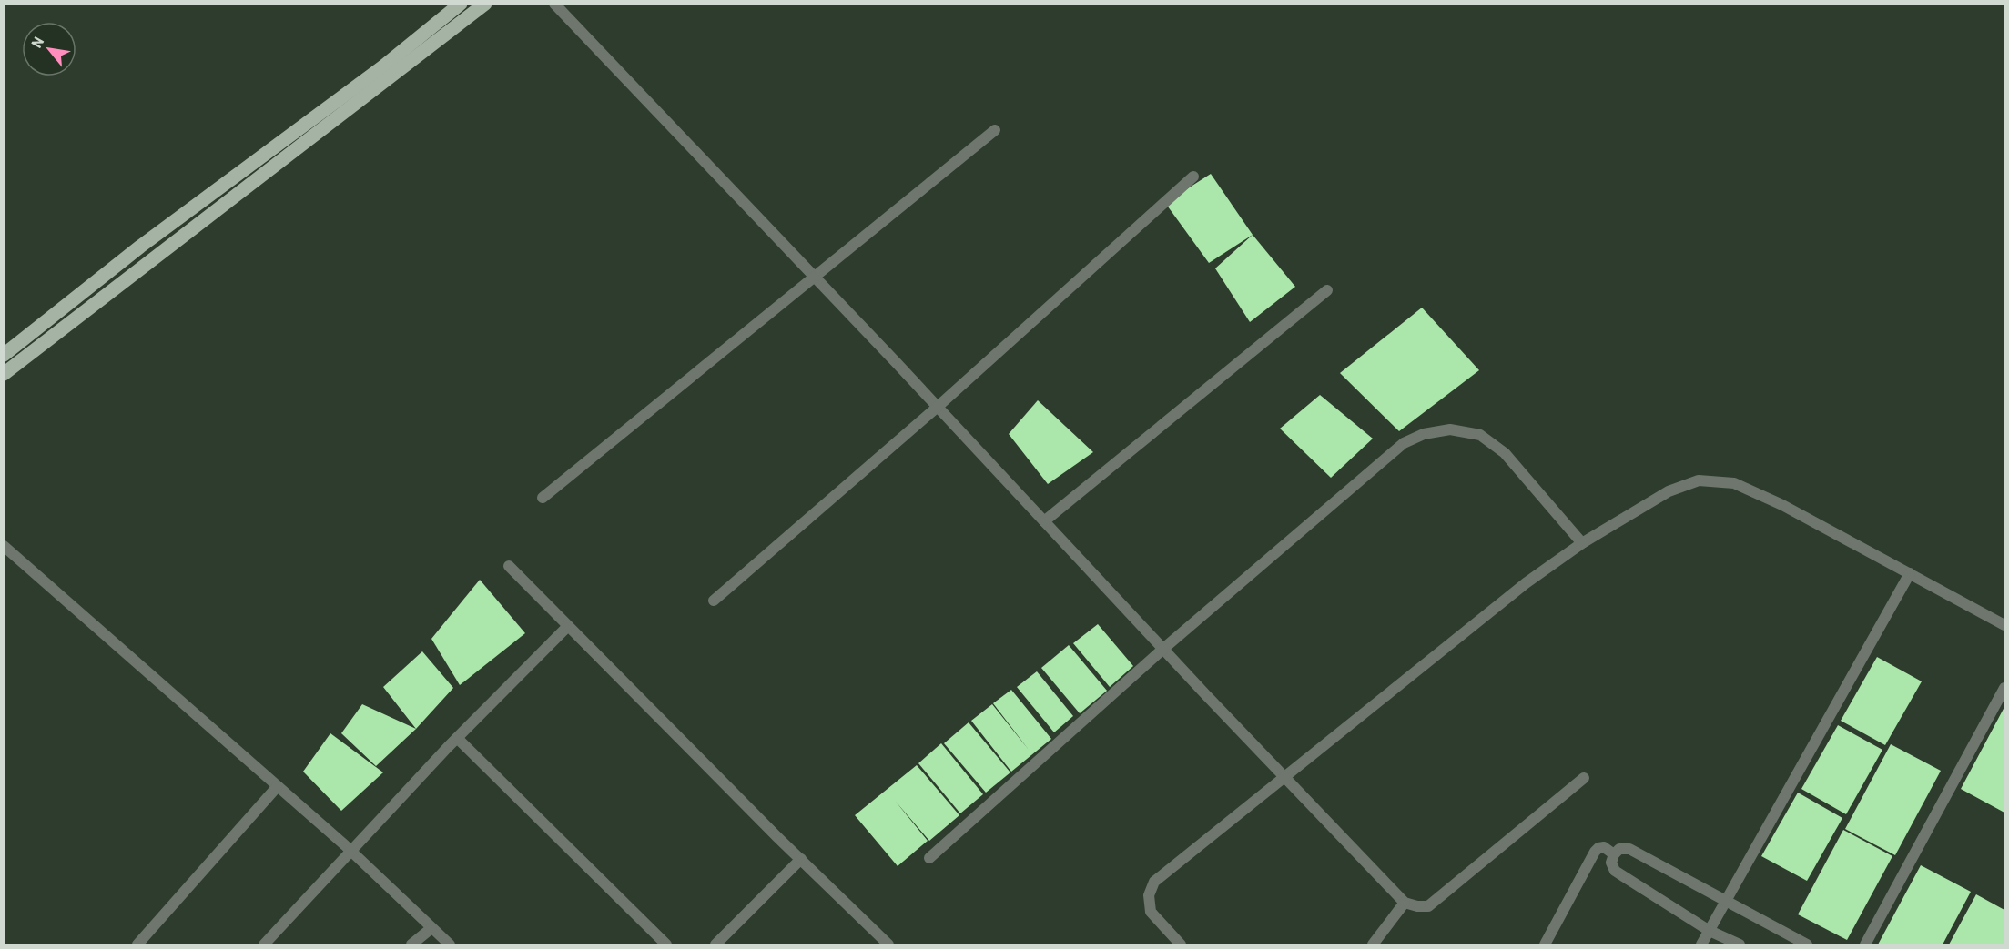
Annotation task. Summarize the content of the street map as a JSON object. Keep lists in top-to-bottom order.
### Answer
{
  "north": "top left"
}
